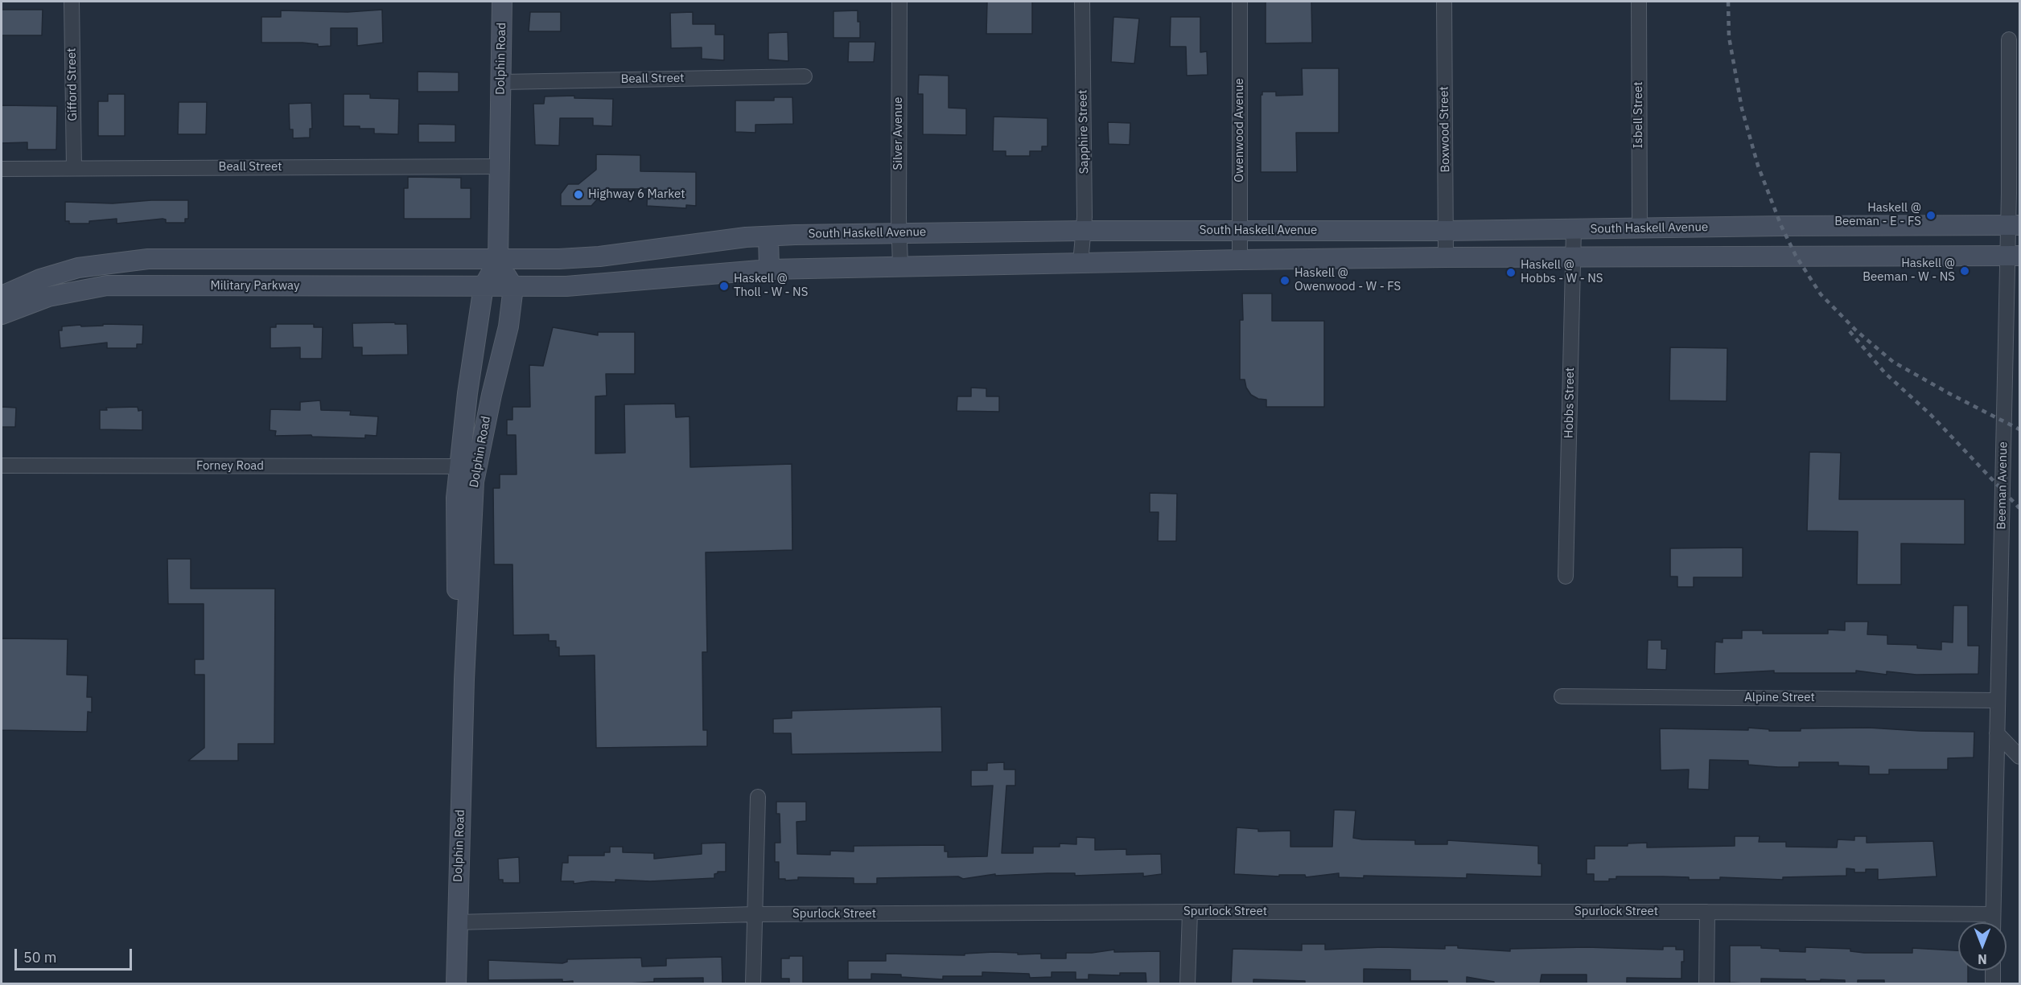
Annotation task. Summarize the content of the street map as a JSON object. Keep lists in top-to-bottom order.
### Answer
{
  "streets": {
    "main road": ["Dolphin Road", "South Haskell Avenue", "Military Parkway"],
    "street": [
      "Beall Street",
      "Gifford Street",
      "Isbell Street",
      "Boxwood Street",
      "Owenwood Avenue",
      "Sapphire Street",
      "Silver Avenue",
      "Hobbs Street",
      "Forney Road",
      "Beeman Avenue",
      "Alpine Street",
      "Spurlock Street"
    ]
  },
  "crossings": [
    ["Dolphin Road", "Beall Street"],
    ["Dolphin Road", "South Haskell Avenue"],
    ["Dolphin Road", "Military Parkway"],
    ["Dolphin Road", "Forney Road"],
    ["Dolphin Road", "Spurlock Street"],
    ["Beall Street", "Gifford Street"],
    ["Isbell Street", "South Haskell Avenue"],
    ["Boxwood Street", "South Haskell Avenue"],
    ["Owenwood Avenue", "South Haskell Avenue"],
    ["Sapphire Street", "South Haskell Avenue"],
    ["Silver Avenue", "South Haskell Avenue"],
    ["South Haskell Avenue", "Hobbs Street"],
    ["South Haskell Avenue", "Beeman Avenue"],
    ["Beeman Avenue", "Alpine Street"],
    ["Beeman Avenue", "Spurlock Street"]
  ],
  "places": [
    "Highway 6 Market",
    "Haskell @ Beeman - E - FS",
    "Haskell @ Beeman - W - NS",
    "Haskell @ Hobbs - W - NS",
    "Haskell @ Owenwood - W - FS",
    "Haskell @ Tholl - W - NS"
  ],
  "scale_bar": "50 m",
  "north": "bottom"
}
